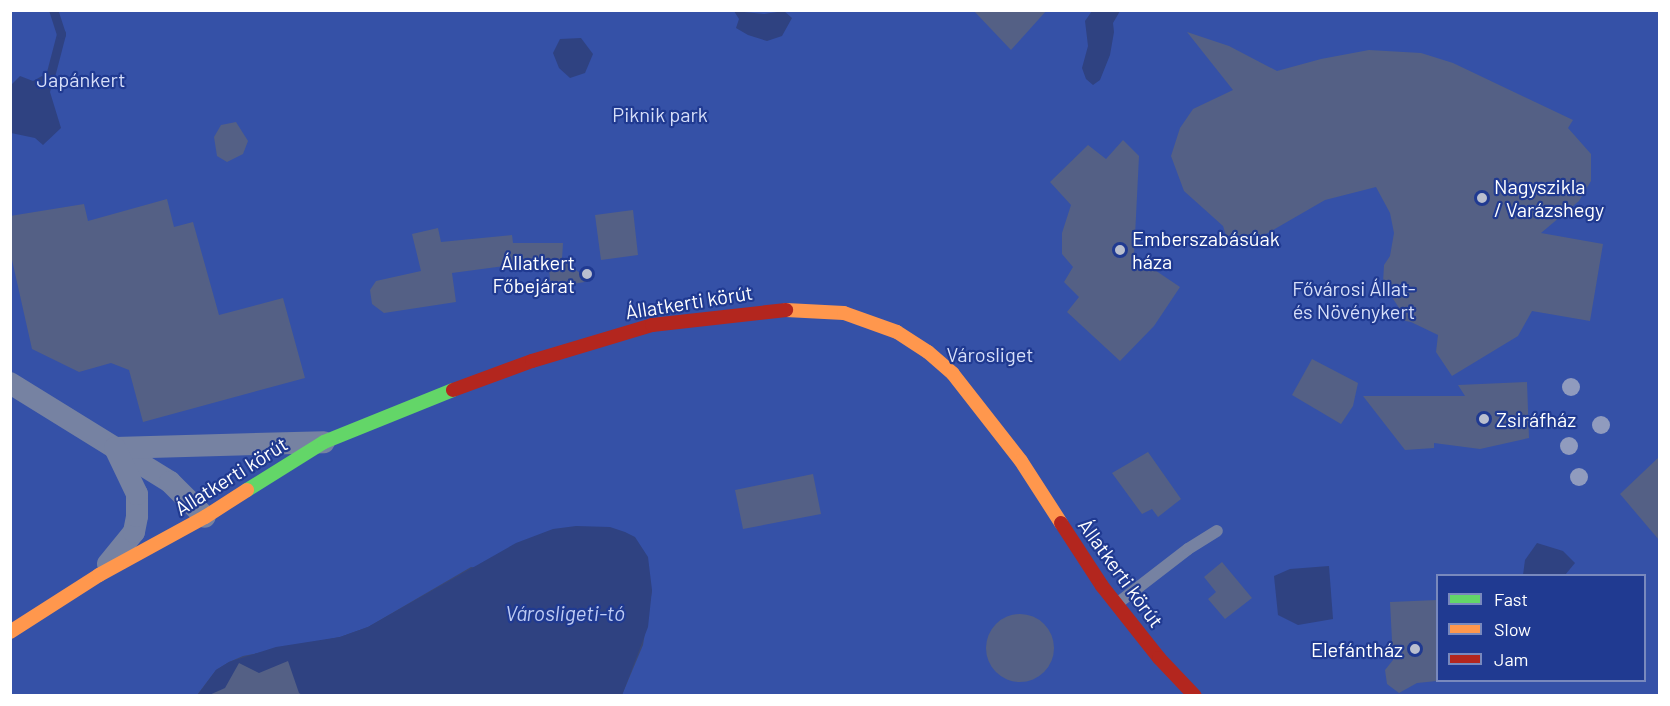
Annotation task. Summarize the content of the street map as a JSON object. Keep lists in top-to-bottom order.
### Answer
{
  "streets": {
    "street": ["Állatkerti körút"]
  },
  "water": ["Városligeti-tó"],
  "parks": [
    "Japánkert",
    "Piknik park",
    "Fővárosi Állat- és Növénykert",
    "Városliget"
  ],
  "places": [
    "Nagyszikla / Varázshegy",
    "Emberszabásúak háza",
    "Állatkert Főbejárat",
    "Zsiráfház",
    "Elefántház"
  ],
  "legend": ["Fast", "Slow", "Jam"]
}
